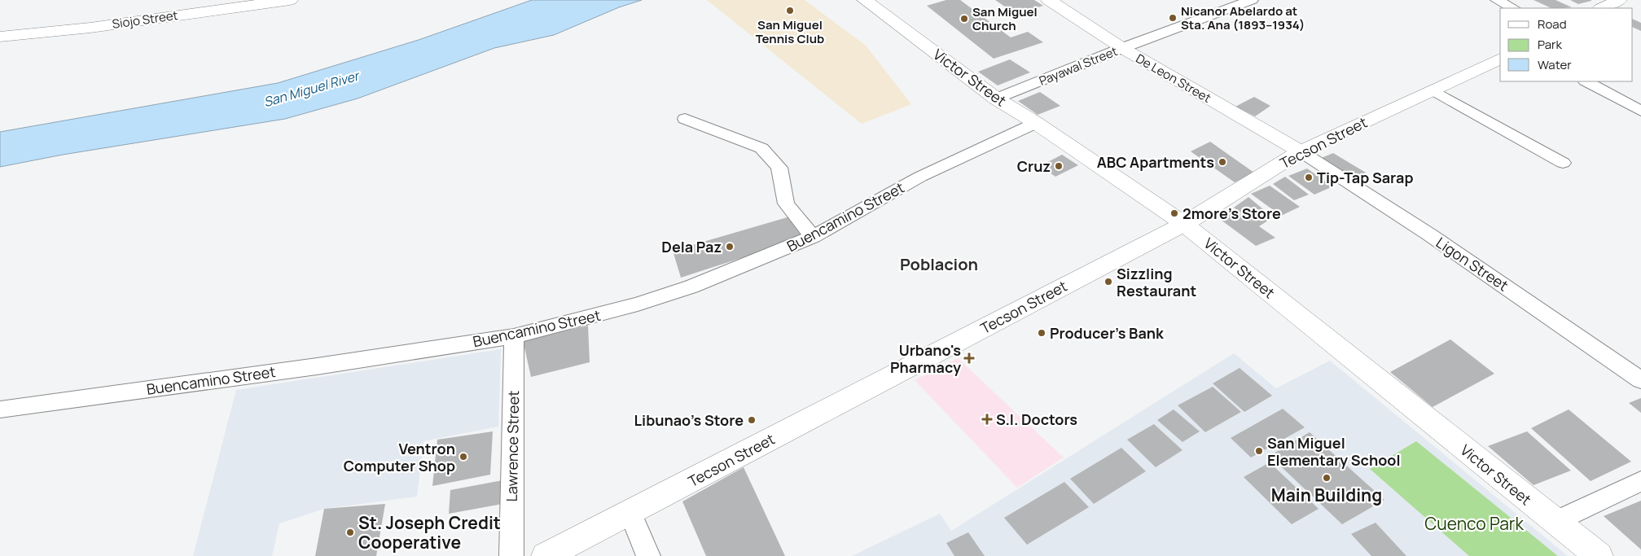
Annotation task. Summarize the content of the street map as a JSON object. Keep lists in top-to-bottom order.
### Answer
{
  "streets": {
    "street": [
      "Siojo Street",
      "Payawal Street",
      "Victor Street",
      "De Leon Street",
      "Tecson Street",
      "Buencamino Street",
      "Ligon Street",
      "Lawrence Street"
    ]
  },
  "crossings": [
    ["Payawal Street", "Victor Street"],
    ["Payawal Street", "De Leon Street"],
    ["Victor Street", "Tecson Street"],
    ["Victor Street", "Buencamino Street"],
    ["De Leon Street", "Tecson Street"],
    ["De Leon Street", "Ligon Street"],
    ["Tecson Street", "Ligon Street"],
    ["Buencamino Street", "Lawrence Street"]
  ],
  "districts": ["Poblacion"],
  "water": ["San Miguel River"],
  "parks": ["Cuenco Park"],
  "places": {
    "other": [
      "San Miguel Tennis Club",
      "Nicanor Abelardo at Sta. Ana (1893–1934)",
      "San Miguel Church",
      "ABC Apartments",
      "Cruz",
      "Tip-Tap Sarap",
      "2more's Store",
      "Dela Paz",
      "Sizzling Restaurant",
      "Producer's Bank",
      "Libunao's Store",
      "San Miguel Elementary School",
      "Ventron Computer Shop",
      "Main Building",
      "St. Joseph Credit Cooperative"
    ],
    "health": ["Urbano's Pharmacy", "S.I. Doctors"]
  },
  "legend": ["Road", "Park", "Water"]
}
